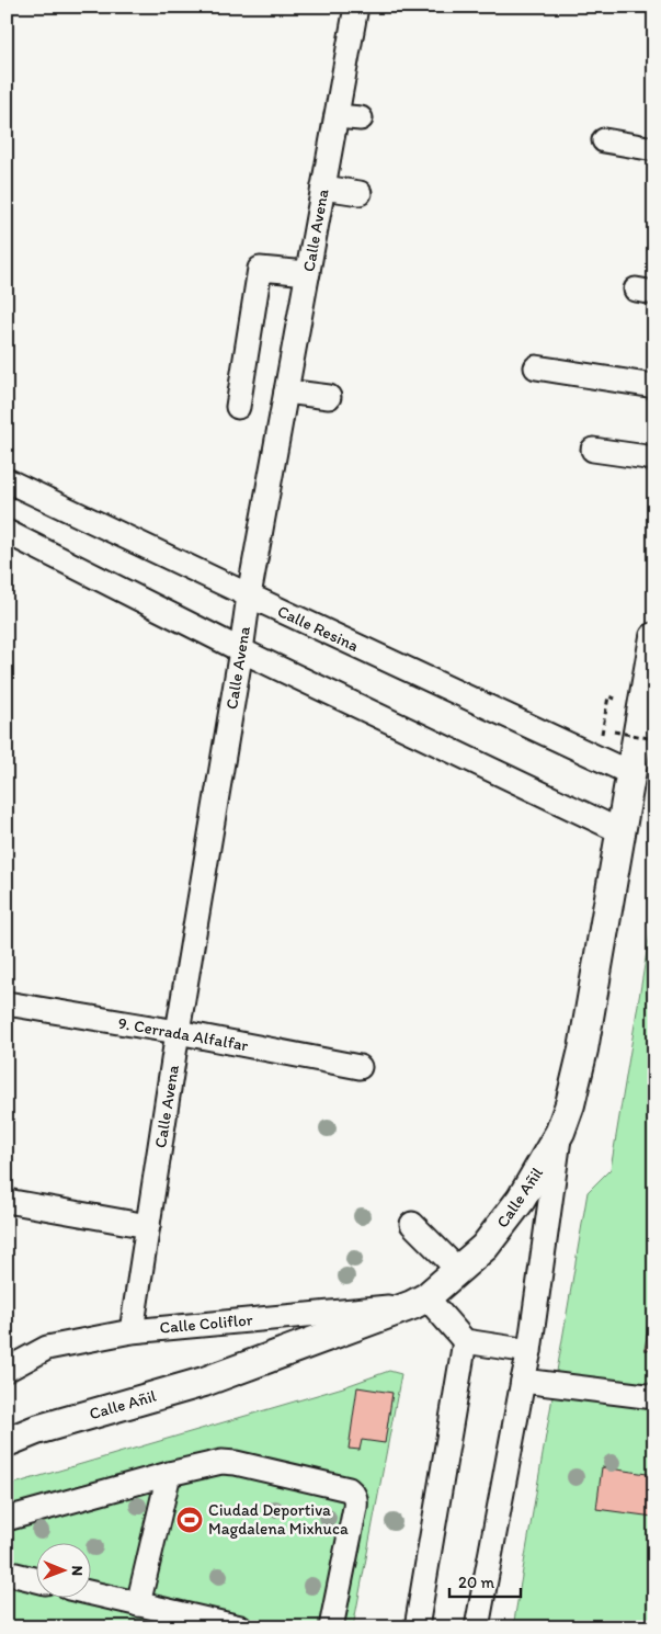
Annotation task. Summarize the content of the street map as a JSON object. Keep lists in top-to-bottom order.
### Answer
{
  "streets": {
    "main road": ["Calle Añil"],
    "street": [
      "Calle Avena",
      "Calle Resina",
      "9. Cerrada Alfalfar",
      "Calle Coliflor"
    ]
  },
  "crossings": [
    ["Calle Avena", "Calle Resina"],
    ["Calle Avena", "9. Cerrada Alfalfar"],
    ["Calle Avena", "Calle Coliflor"],
    ["Calle Resina", "Calle Añil"],
    ["Calle Añil", "Calle Coliflor"]
  ],
  "places": {
    "sports": ["Ciudad Deportiva Magdalena Mixhuca"]
  },
  "scale_bar": "20 m",
  "north": "right"
}
